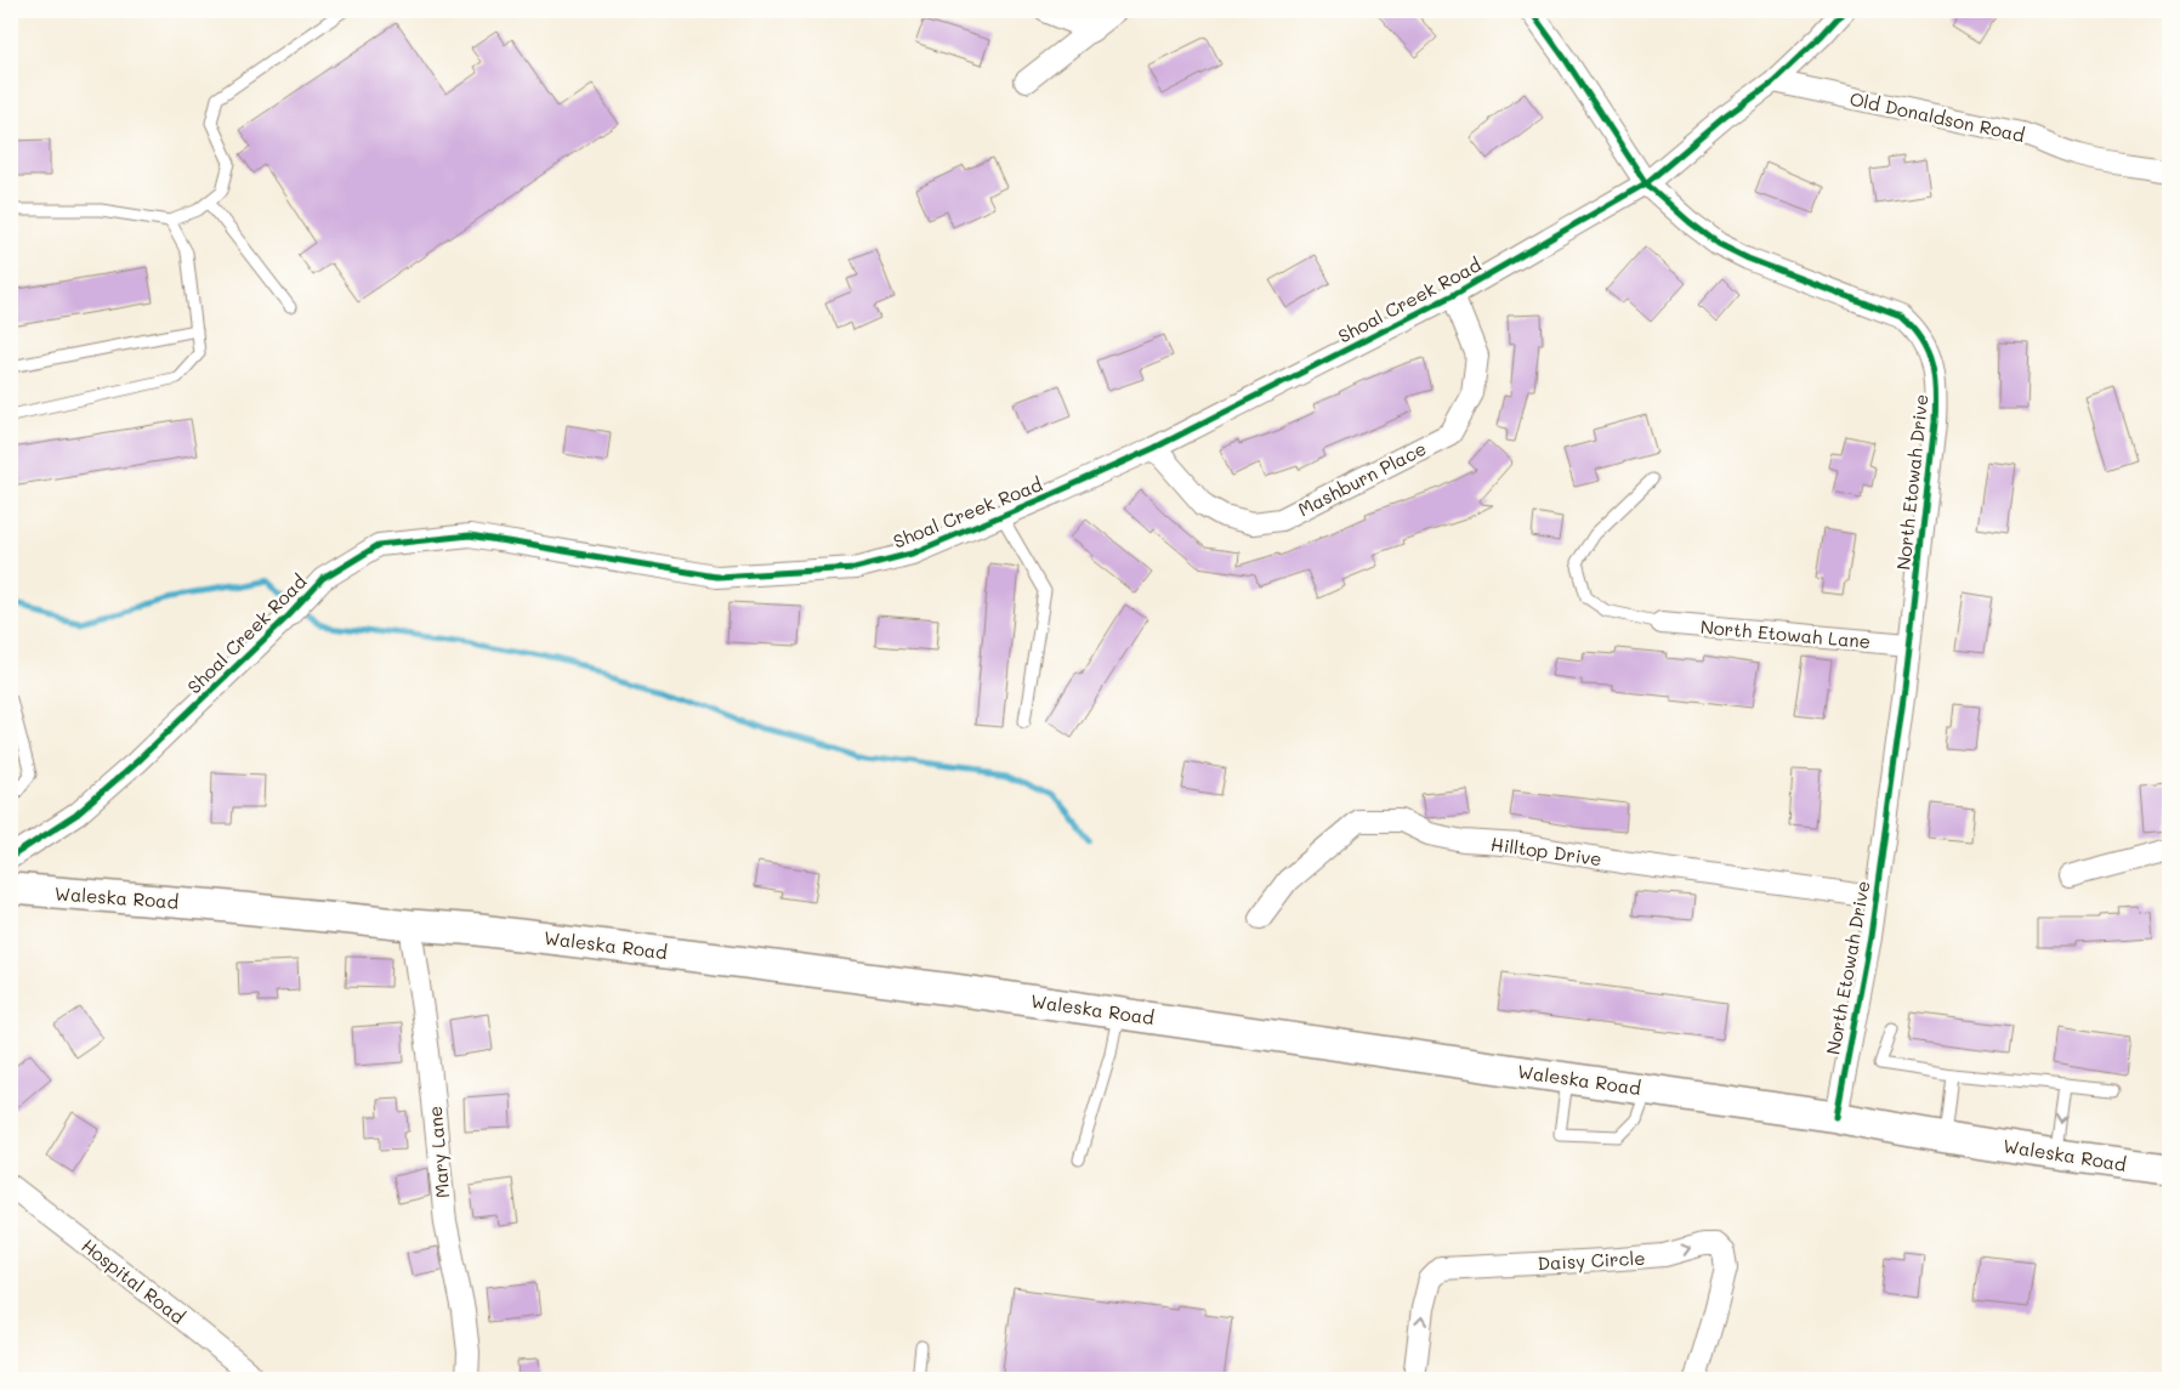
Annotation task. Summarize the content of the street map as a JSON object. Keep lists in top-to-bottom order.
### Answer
{
  "streets": {
    "main road": ["Waleska Road"],
    "street": [
      "Old Donaldson Road",
      "Shoal Creek Road",
      "Mashburn Place",
      "North Etowah Drive",
      "North Etowah Lane",
      "Hilltop Drive",
      "Mary Lane",
      "Daisy Circle",
      "Hospital Road"
    ]
  },
  "crossings": [
    ["Old Donaldson Road", "Shoal Creek Road"],
    ["Shoal Creek Road", "Mashburn Place"],
    ["Shoal Creek Road", "North Etowah Drive"],
    ["North Etowah Drive", "North Etowah Lane"],
    ["North Etowah Drive", "Hilltop Drive"],
    ["North Etowah Drive", "Waleska Road"],
    ["Waleska Road", "Mary Lane"]
  ]
}
